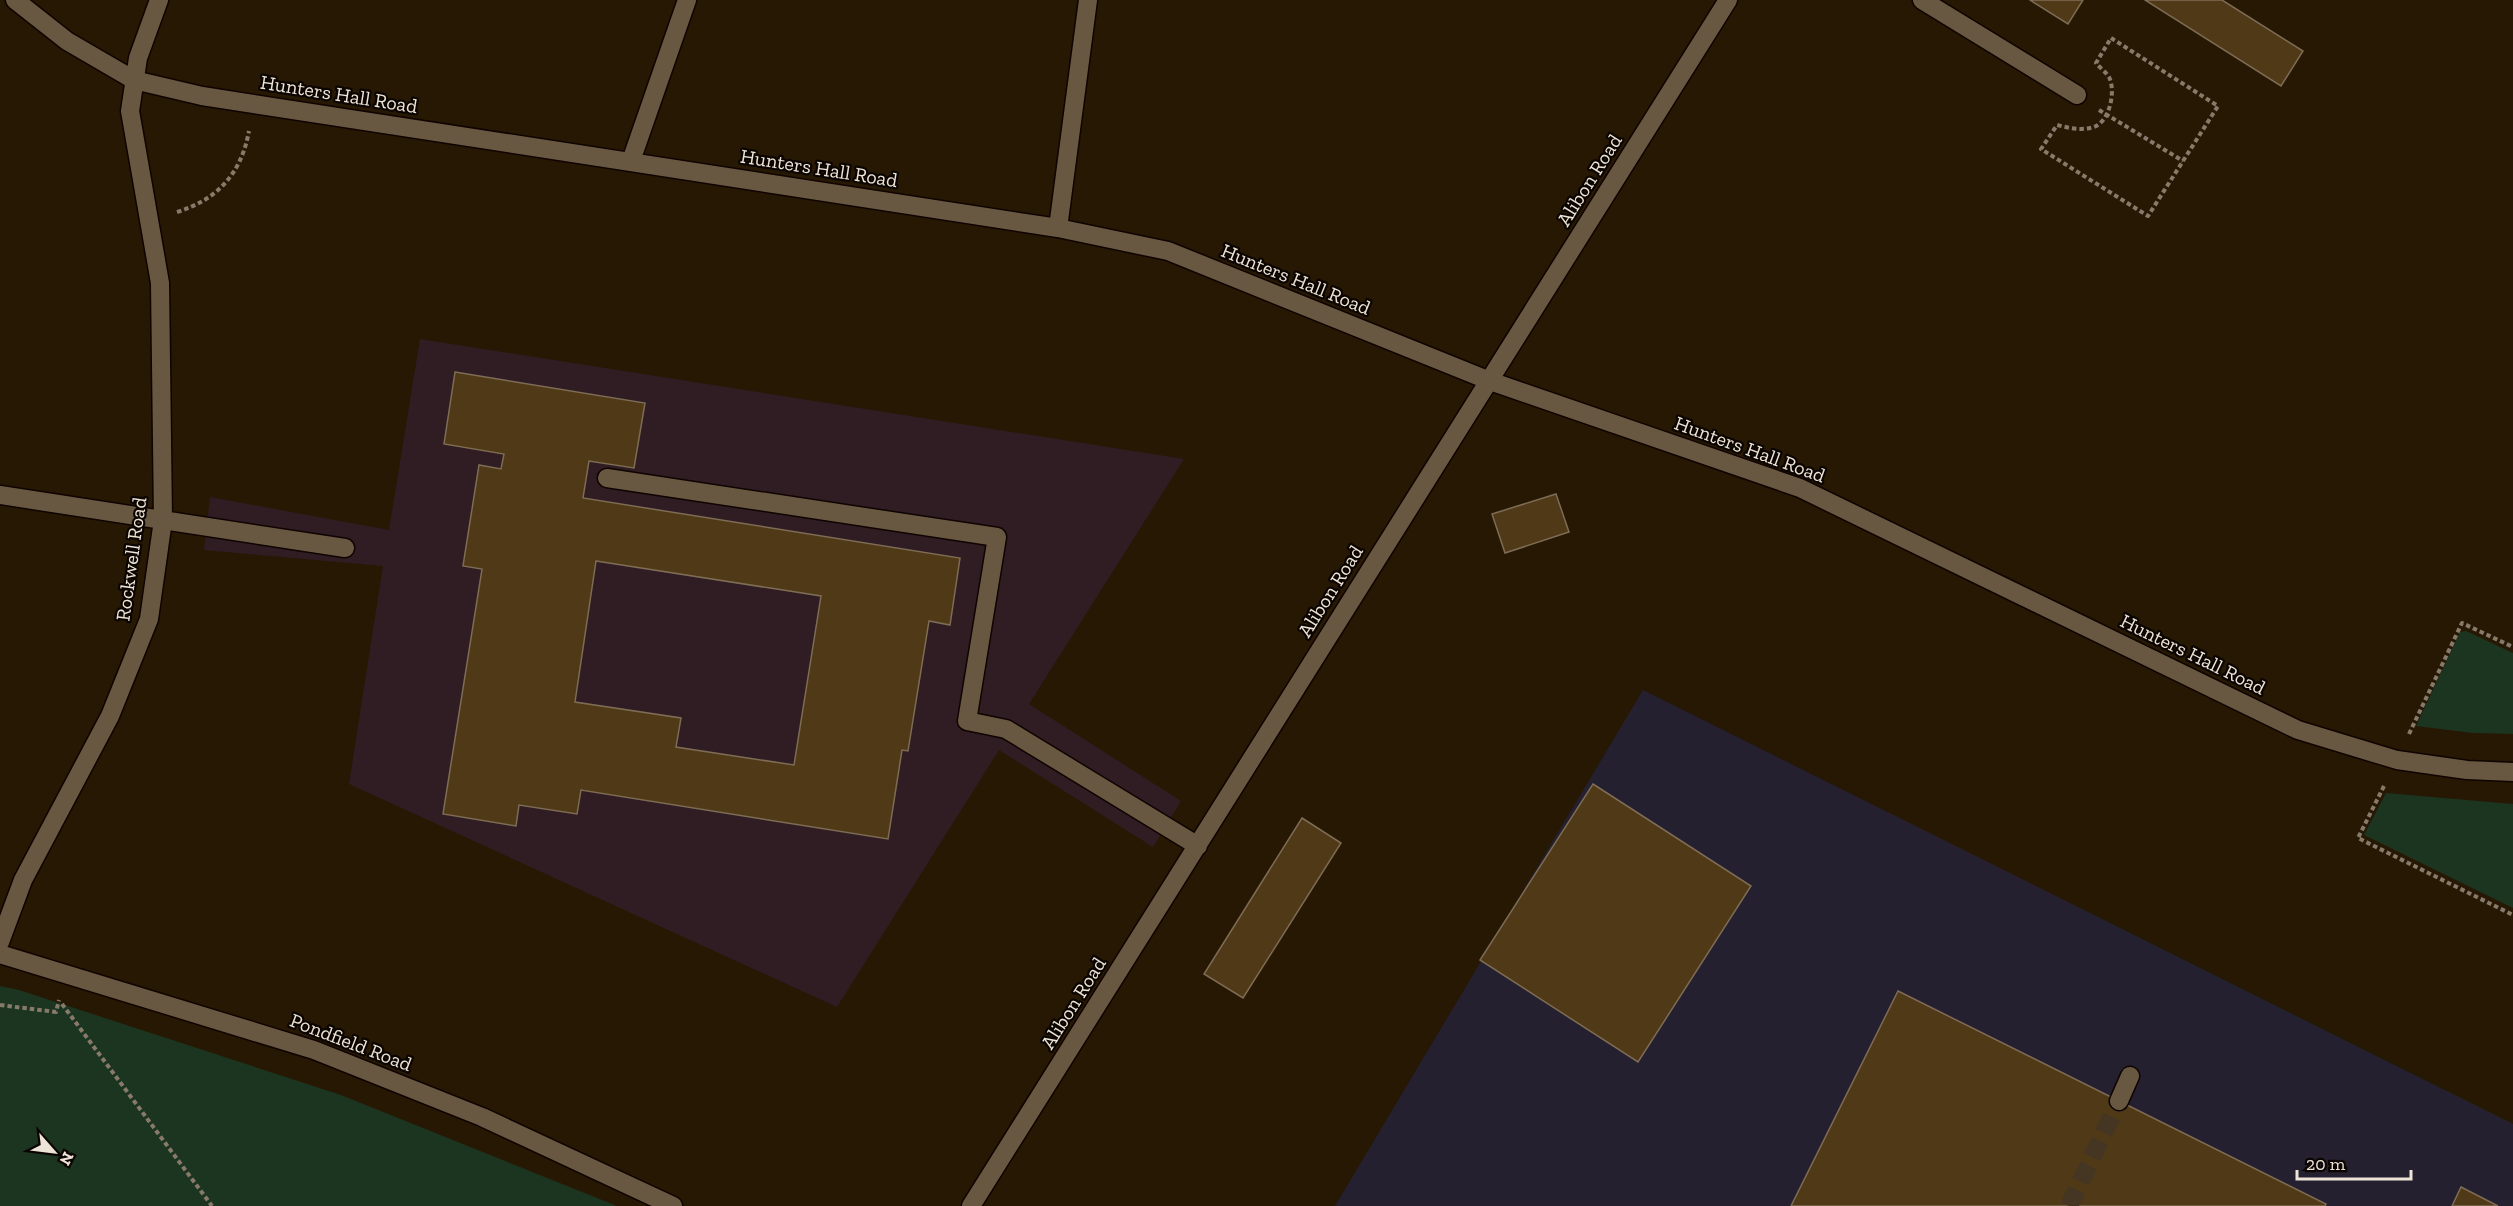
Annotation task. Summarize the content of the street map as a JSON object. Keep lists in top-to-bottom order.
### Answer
{
  "streets": {
    "street": [
      "Hunters Hall Road",
      "Alibon Road",
      "Rockwell Road",
      "Pondfield Road"
    ]
  },
  "crossings": [
    ["Hunters Hall Road", "Alibon Road"],
    ["Hunters Hall Road", "Rockwell Road"]
  ],
  "scale_bar": "20 m",
  "north": "bottom right"
}
